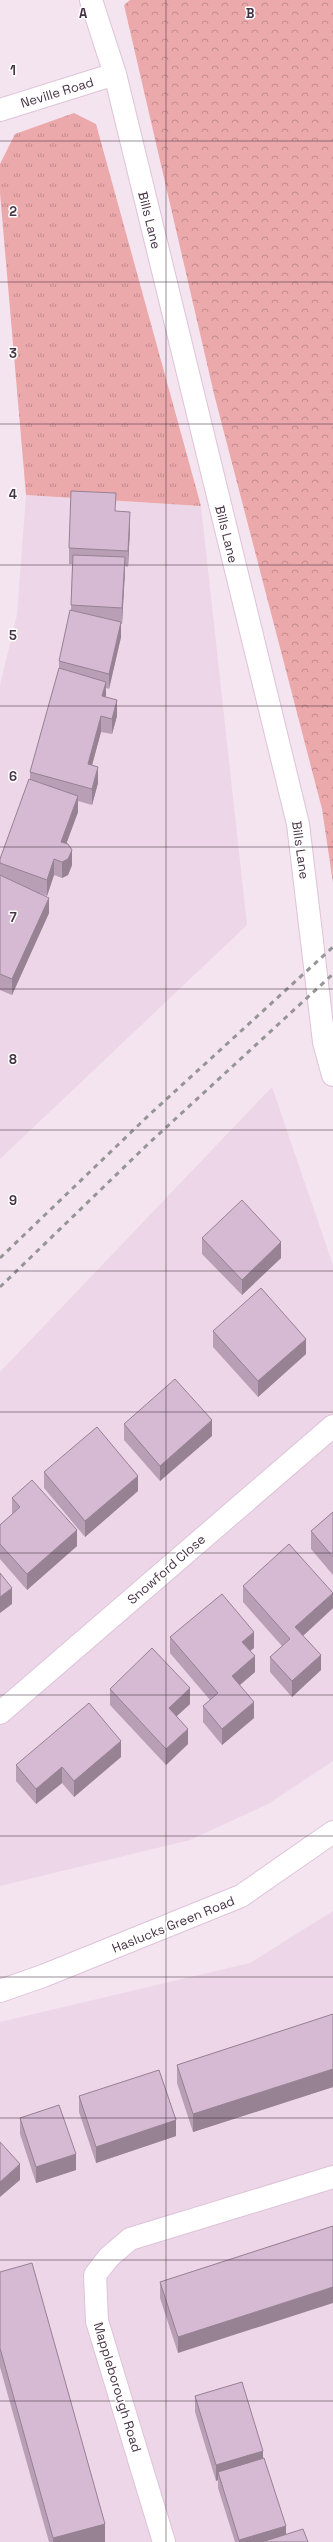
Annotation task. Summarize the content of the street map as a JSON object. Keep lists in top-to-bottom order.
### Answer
{
  "streets": {
    "street": [
      "Neville Road",
      "Bills Lane",
      "Snowford Close",
      "Haslucks Green Road",
      "Mappleborough Road"
    ]
  },
  "crossings": [
    ["Neville Road", "Bills Lane"]
  ],
  "grid": {
    "columns": ["A", "B"],
    "rows": [
      "1",
      "2",
      "3",
      "4",
      "5",
      "6",
      "7",
      "8",
      "9"
    ]
  }
}
